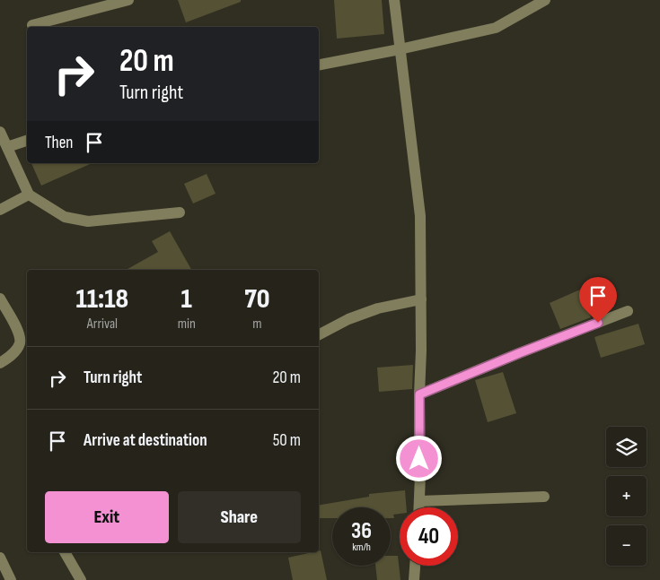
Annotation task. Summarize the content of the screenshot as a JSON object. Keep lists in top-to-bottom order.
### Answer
{
  "page": {
    "turn": ["20 m", "Turn right"],
    "then": "Then",
    "eta": [
      "11:18",
      "Arrival",
      "1",
      "min",
      "70",
      "m"
    ],
    "list": [
      {
        "name": "Turn right",
        "value": "20 m"
      },
      {
        "name": "Arrive at destination",
        "value": "50 m"
      }
    ],
    "map_buttons": ["+", "−"],
    "buttons": ["Exit", "Share"],
    "speed": "36 km/h",
    "limit": "40"
  }
}
